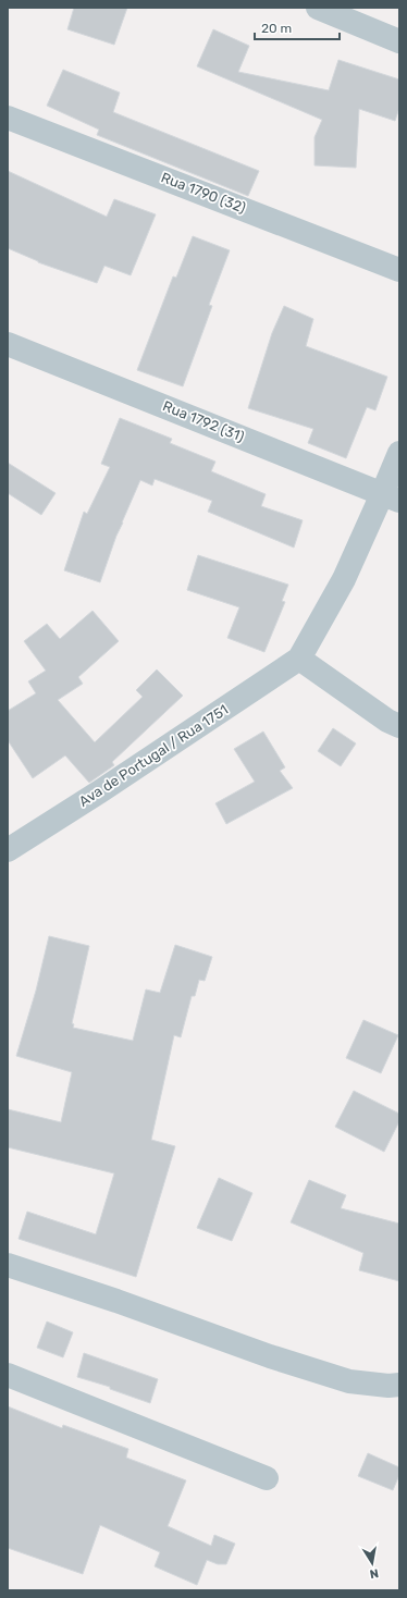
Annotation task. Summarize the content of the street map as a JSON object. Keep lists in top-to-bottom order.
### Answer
{
  "streets": {
    "street": ["Rua 1790 (32)", "Rua 1792 (31)", "Ava de Portugal / Rua 1751"]
  },
  "scale_bar": "20 m",
  "north": "bottom"
}
